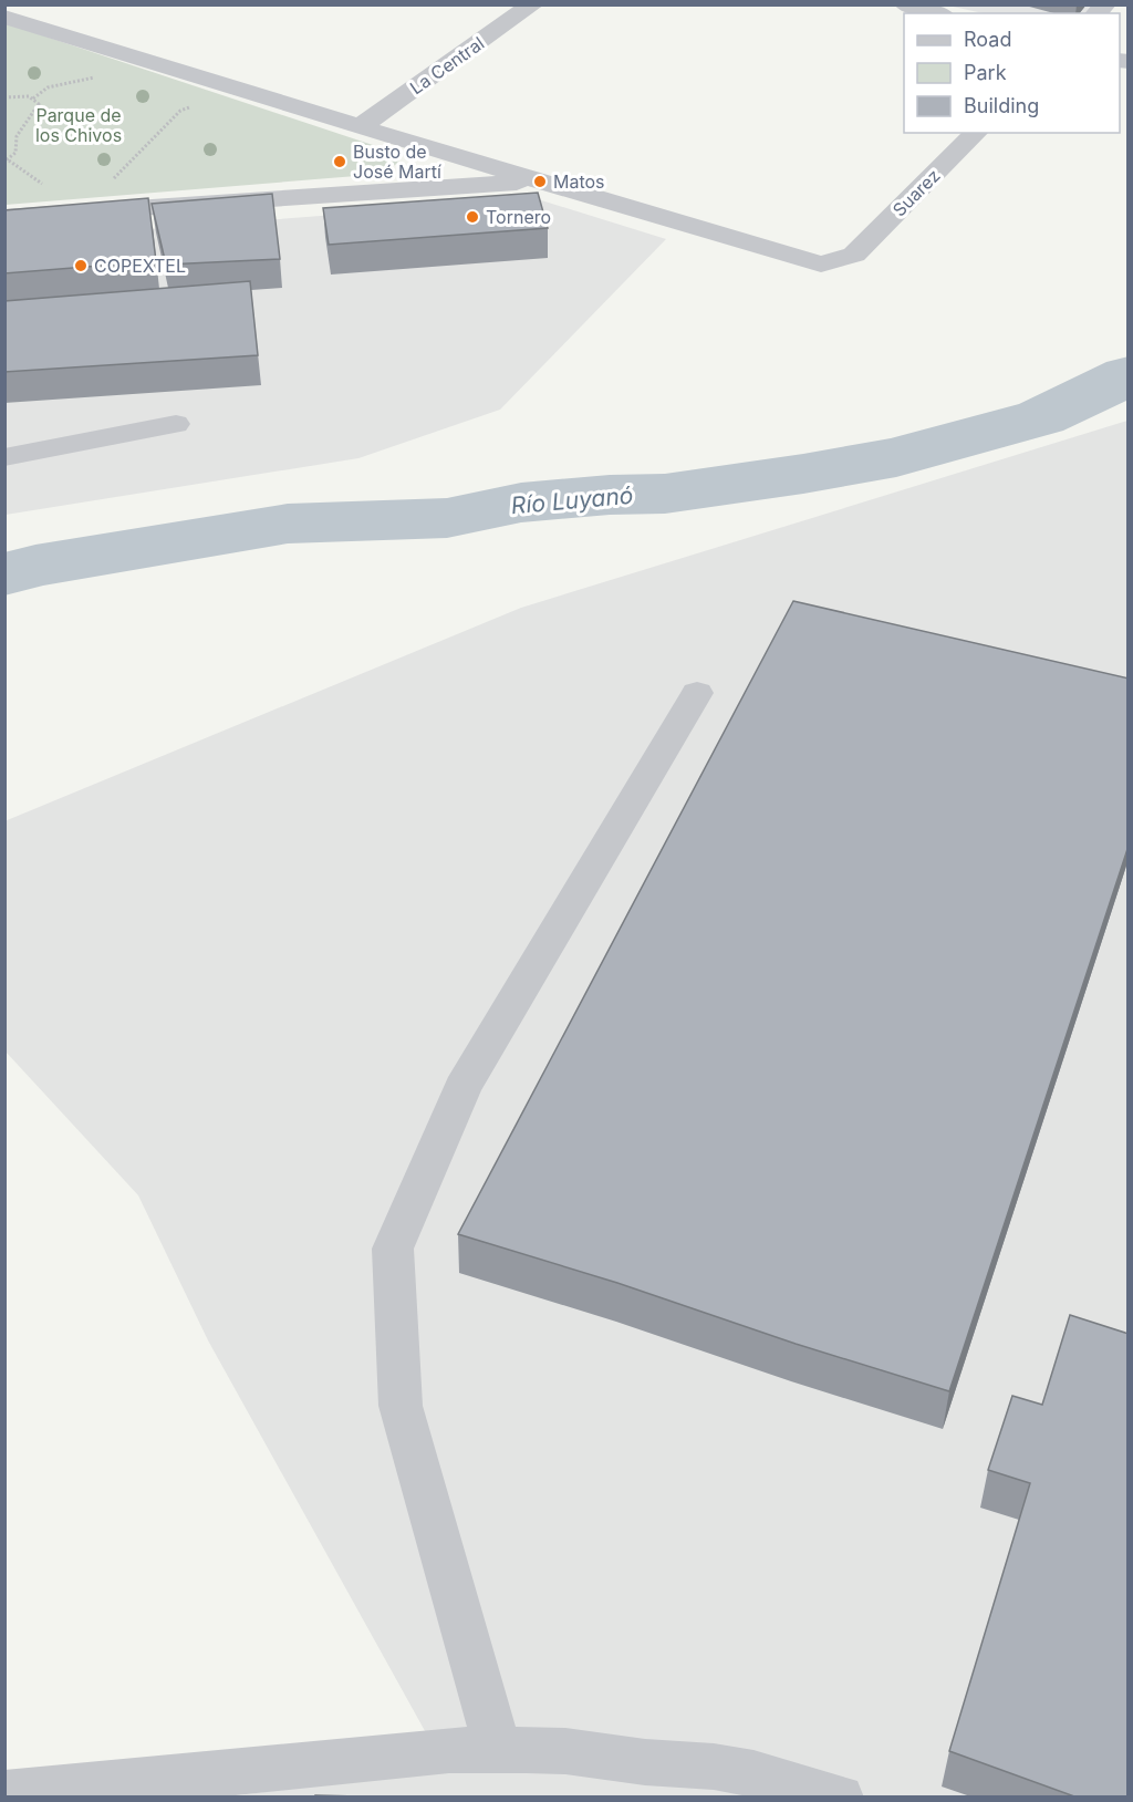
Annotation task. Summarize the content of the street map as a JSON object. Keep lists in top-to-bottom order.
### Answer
{
  "streets": {
    "street": ["La Central", "Suarez"]
  },
  "water": ["Río Luyanó"],
  "parks": ["Parque de los Chivos"],
  "places": [
    "Busto de José Martí",
    "Matos",
    "Tornero",
    "COPEXTEL"
  ],
  "legend": ["Road", "Park", "Building"]
}
